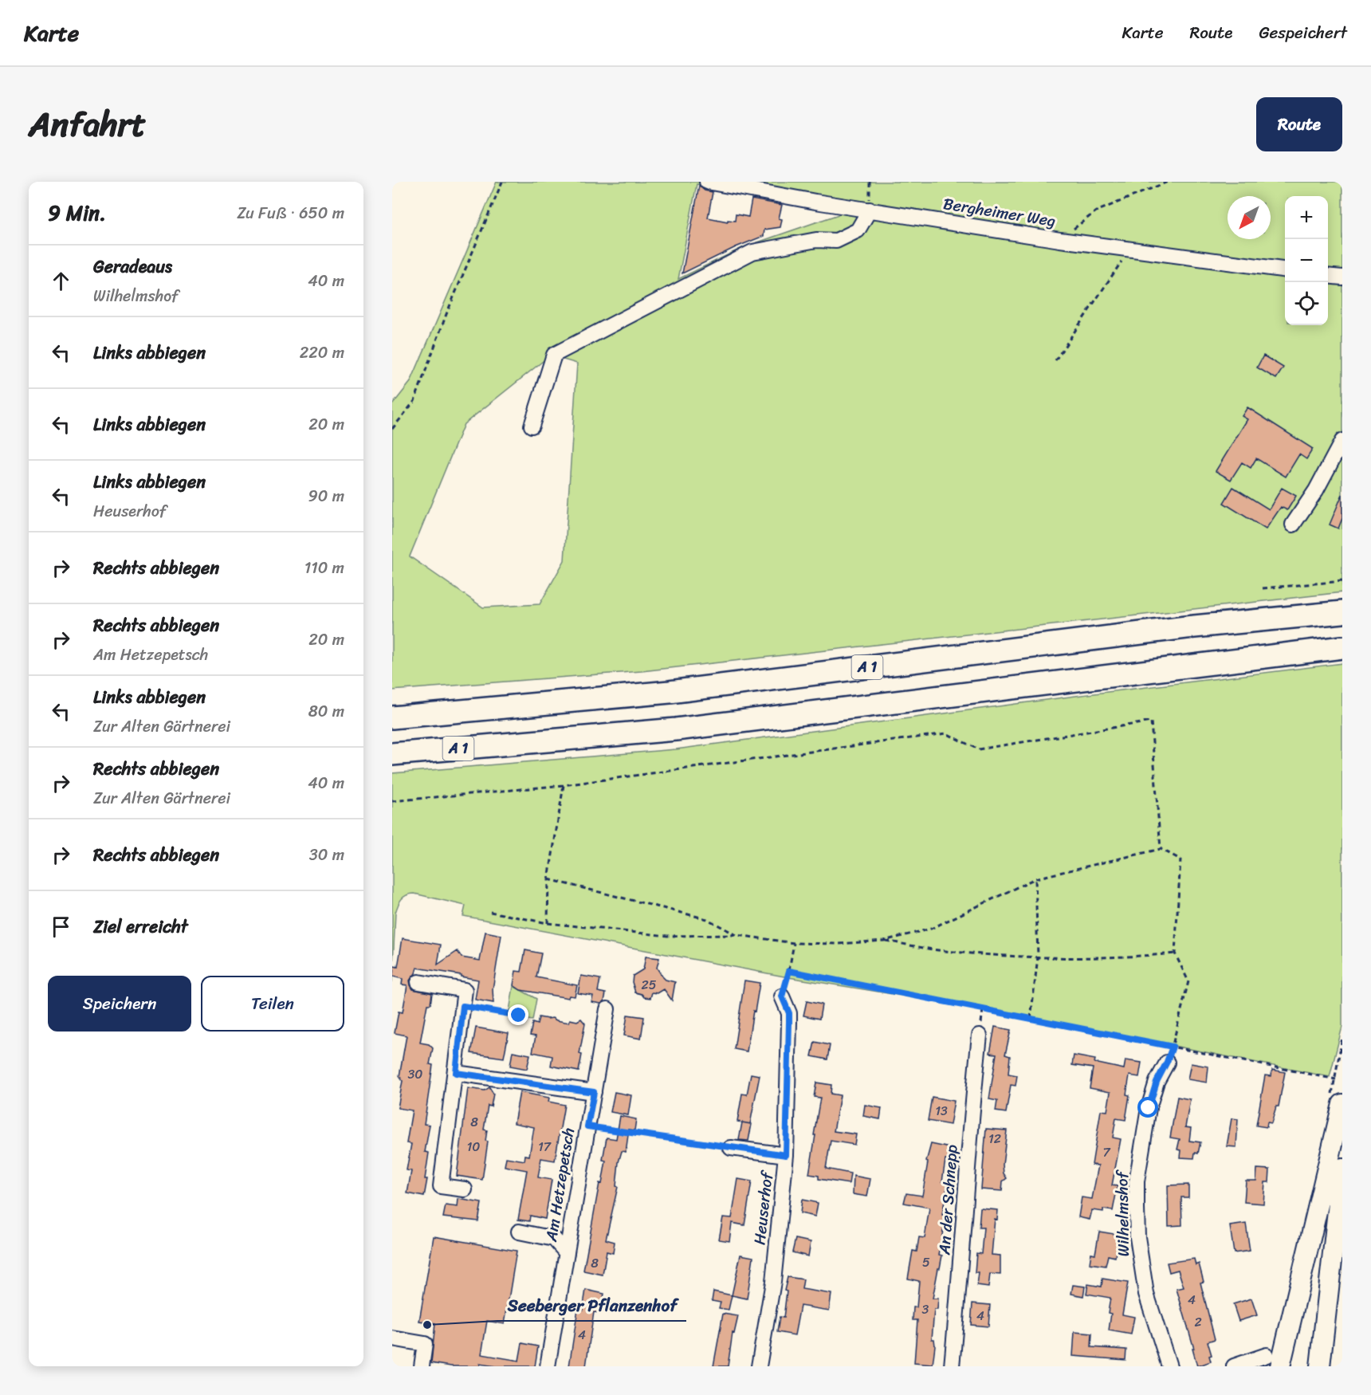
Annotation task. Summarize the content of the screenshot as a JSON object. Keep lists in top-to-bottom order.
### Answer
{
  "streets": {
    "highway": ["A 1"],
    "street": [
      "Bergheimer Weg",
      "Am Hetzepetsch",
      "An der Schnepp",
      "Heuserhof",
      "Wilhelmshof"
    ]
  },
  "places": ["Seeberger Pflanzenhof"],
  "house_numbers": [
    "25",
    "30",
    "13",
    "8",
    "12",
    "10",
    "17",
    "7",
    "5",
    "8",
    "4",
    "3",
    "4",
    "2",
    "4"
  ],
  "north": "bottom left",
  "page": {
    "header": "Karte",
    "nav": ["Karte", "Route", "Gespeichert"],
    "title": "Anfahrt",
    "buttons": [
      "Route",
      ["Speichern", "Teilen"]
    ],
    "heading": ["9 Min.", "Zu Fuß · 650 m"],
    "map_buttons": ["+", "−"],
    "list": [
      ["Geradeaus", "Wilhelmshof", "40 m"],
      ["Links abbiegen", "220 m"],
      ["Links abbiegen", "20 m"],
      ["Links abbiegen", "Heuserhof", "90 m"],
      ["Rechts abbiegen", "110 m"],
      ["Rechts abbiegen", "Am Hetzepetsch", "20 m"],
      ["Links abbiegen", "Zur Alten Gärtnerei", "80 m"],
      ["Rechts abbiegen", "Zur Alten Gärtnerei", "40 m"],
      ["Rechts abbiegen", "30 m"],
      "Ziel erreicht"
    ]
  }
}
